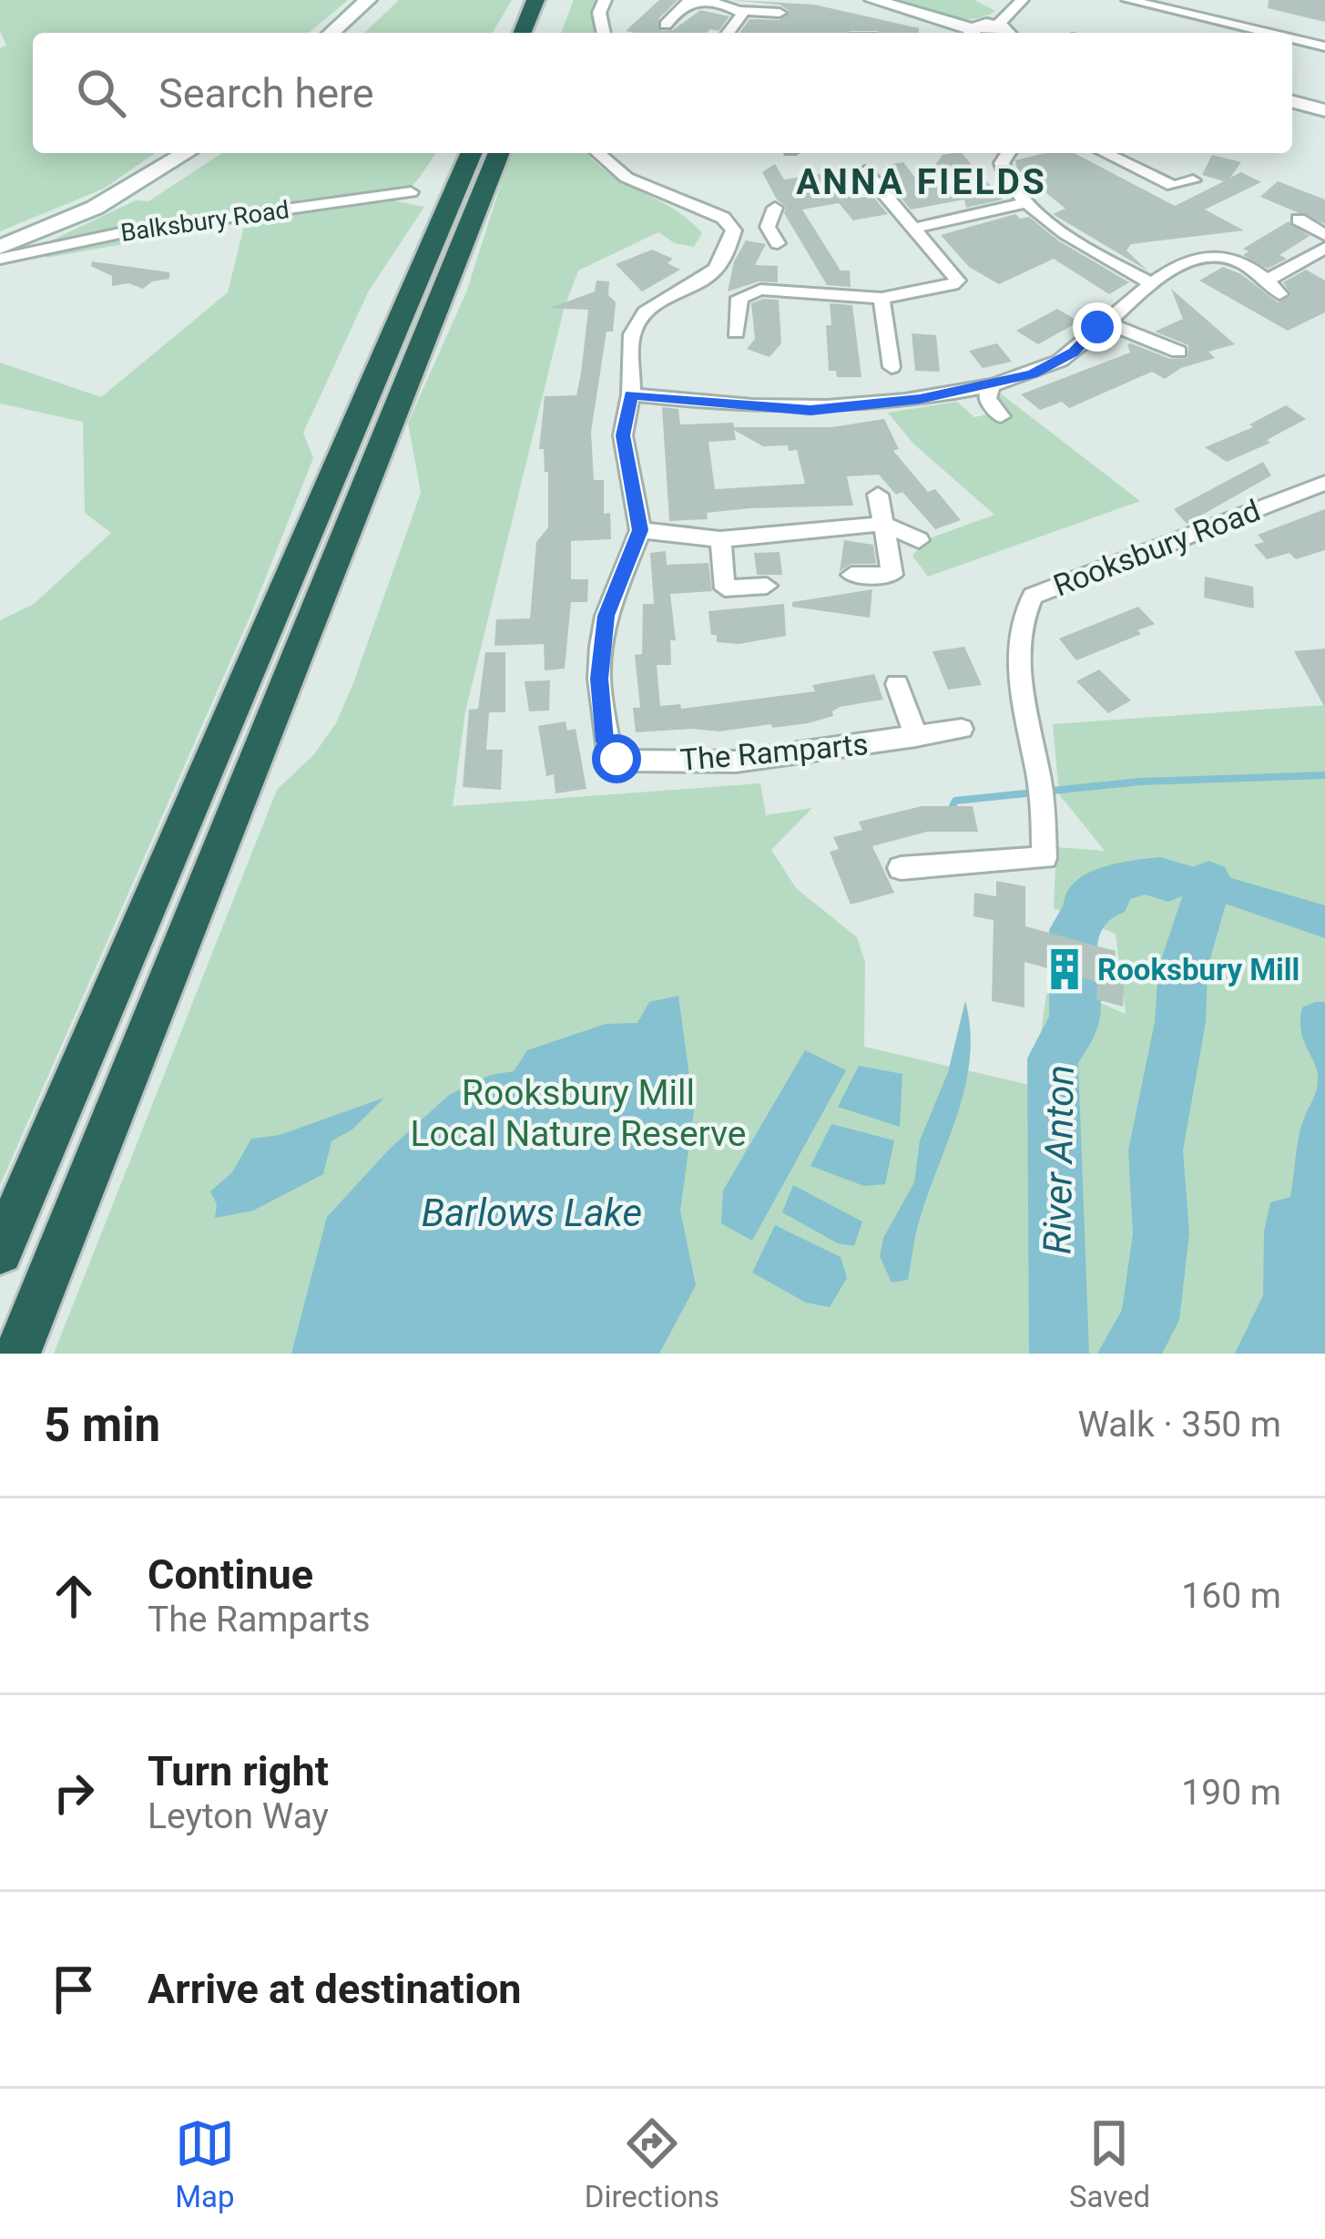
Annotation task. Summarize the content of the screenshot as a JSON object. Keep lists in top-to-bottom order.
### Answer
{
  "streets": {
    "street": ["Balksbury Road", "Rooksbury Road", "The Ramparts"]
  },
  "districts": ["ANNA FIELDS"],
  "water": ["River Anton", "Barlows Lake"],
  "parks": ["Rooksbury Mill Local Nature Reserve"],
  "places": {
    "building": ["Rooksbury Mill"]
  },
  "page": {
    "search": "Search here",
    "heading": ["5 min", "Walk · 350 m"],
    "list": [
      ["Continue", "The Ramparts", "160 m"],
      ["Turn right", "Leyton Way", "190 m"],
      "Arrive at destination"
    ],
    "nav": ["Map", "Directions", "Saved"]
  }
}
